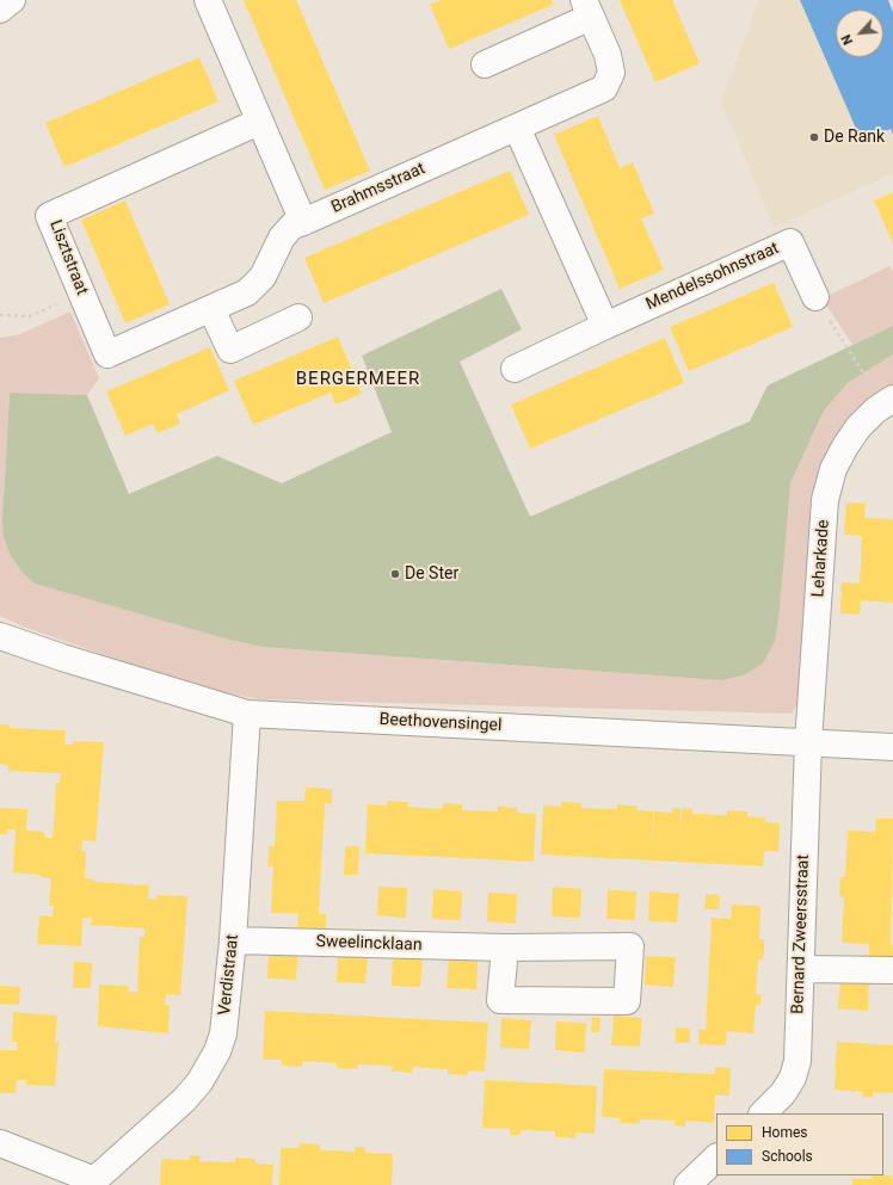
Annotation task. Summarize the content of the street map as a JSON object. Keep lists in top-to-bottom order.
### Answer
{
  "streets": {
    "street": [
      "Brahmsstraat",
      "Lisztstraat",
      "Mendelssohnstraat",
      "Leharkade",
      "Beethovensingel",
      "Bernard Zweersstraat",
      "Sweelincklaan",
      "Verdistraat"
    ]
  },
  "crossings": [
    ["Brahmsstraat", "Lisztstraat"],
    ["Leharkade", "Beethovensingel"],
    ["Leharkade", "Bernard Zweersstraat"],
    ["Beethovensingel", "Bernard Zweersstraat"],
    ["Beethovensingel", "Verdistraat"],
    ["Sweelincklaan", "Verdistraat"]
  ],
  "districts": ["BERGERMEER"],
  "places": ["De Rank", "De Ster"],
  "legend": ["Homes", "Schools"],
  "north": "bottom left"
}
